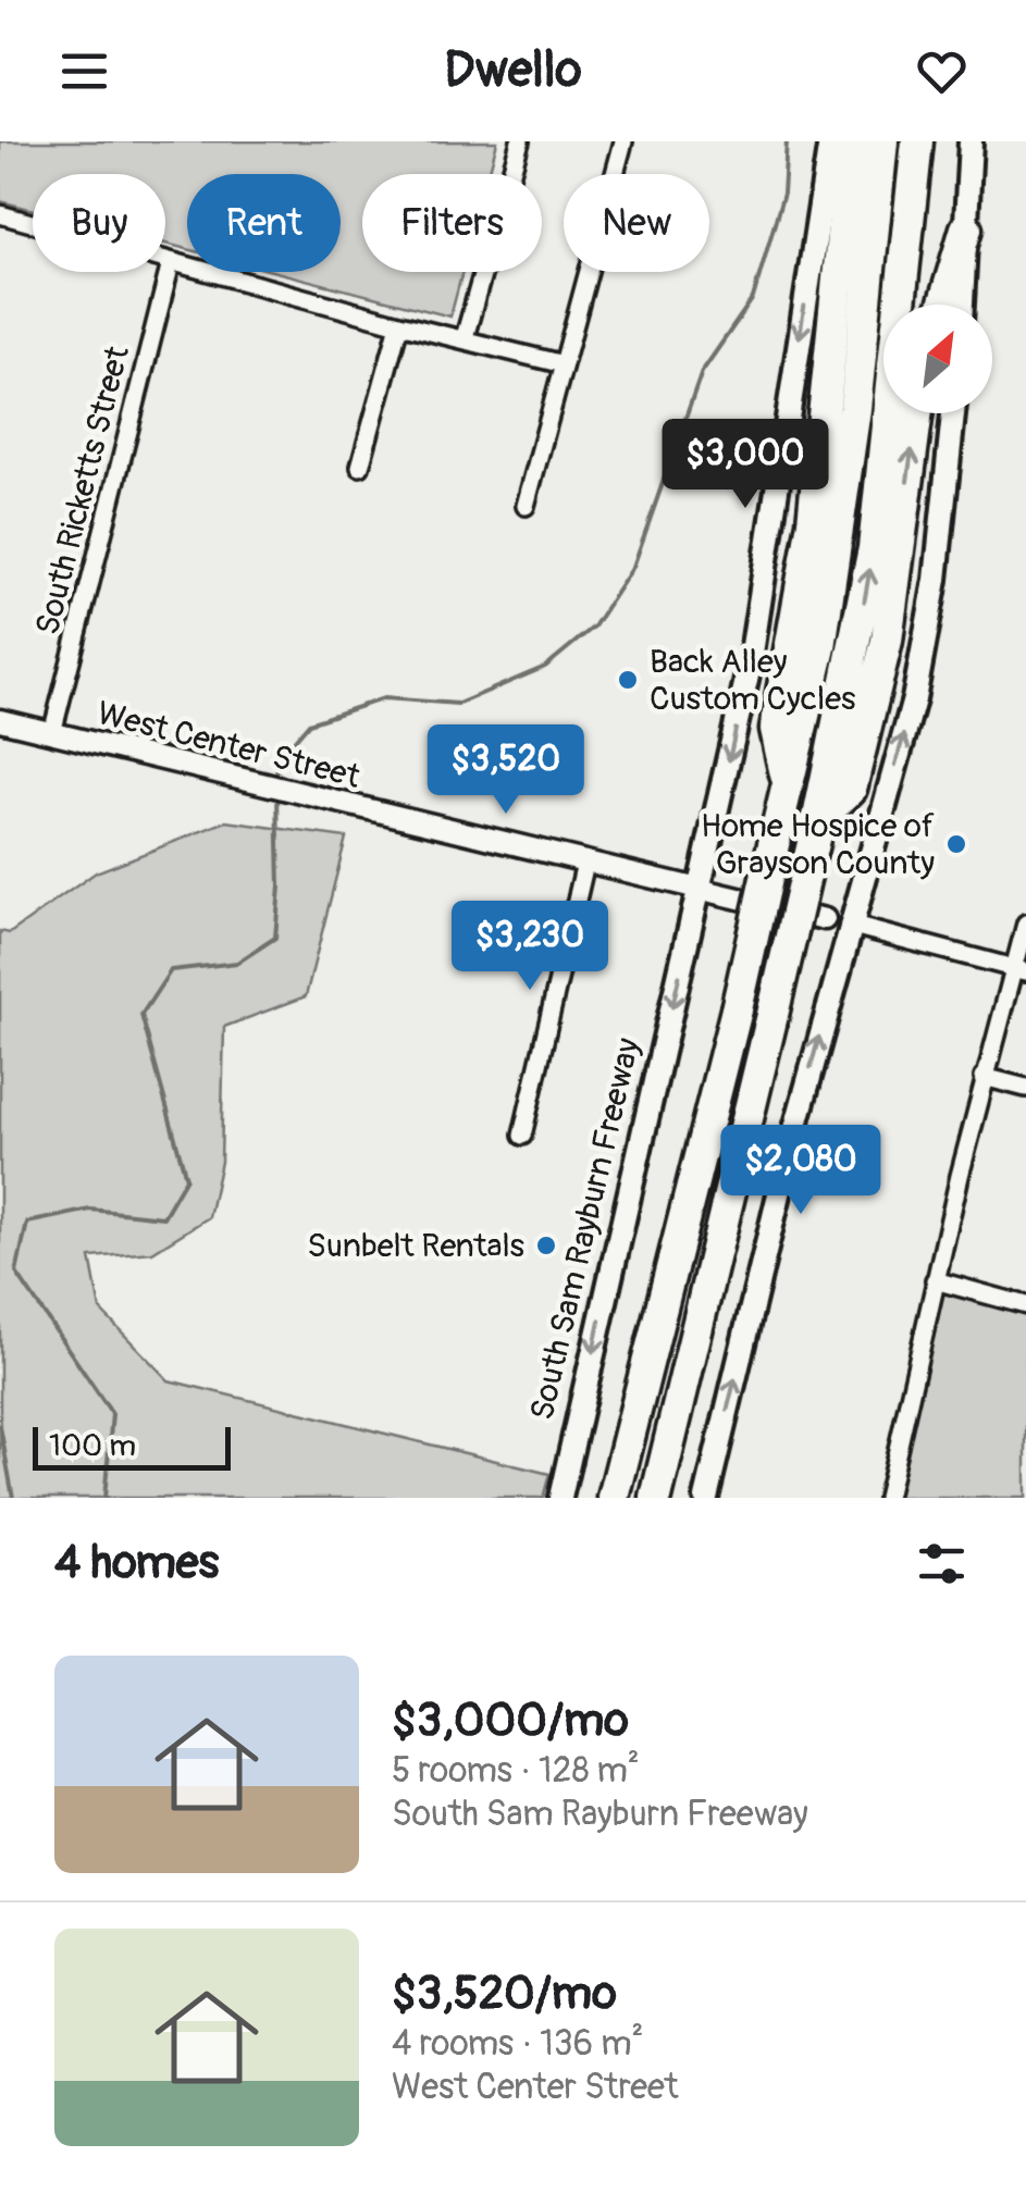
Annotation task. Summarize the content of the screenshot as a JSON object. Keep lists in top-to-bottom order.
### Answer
{
  "streets": {
    "main road": ["South Sam Rayburn Freeway"],
    "street": ["South Ricketts Street", "West Center Street"]
  },
  "crossings": [
    ["South Ricketts Street", "West Center Street"],
    ["West Center Street", "South Sam Rayburn Freeway"]
  ],
  "places": ["Back Alley Custom Cycles", "Home Hospice of Grayson County", "Sunbelt Rentals"],
  "scale_bar": "100 m",
  "north": "top right",
  "page": {
    "header": "Dwello",
    "chip": [
      "Buy",
      "Rent",
      "Filters",
      "New"
    ],
    "price": [
      "$3,000",
      "$3,520",
      "$3,230",
      "$2,080"
    ],
    "scale": "100 m",
    "heading": "4 homes",
    "list": [
      {
        "name": "$3,000/mo",
        "note": "5 rooms · 128 m² · South Sam Rayburn Freeway"
      },
      {
        "name": "$3,520/mo",
        "note": "4 rooms · 136 m² · West Center Street"
      }
    ]
  }
}
